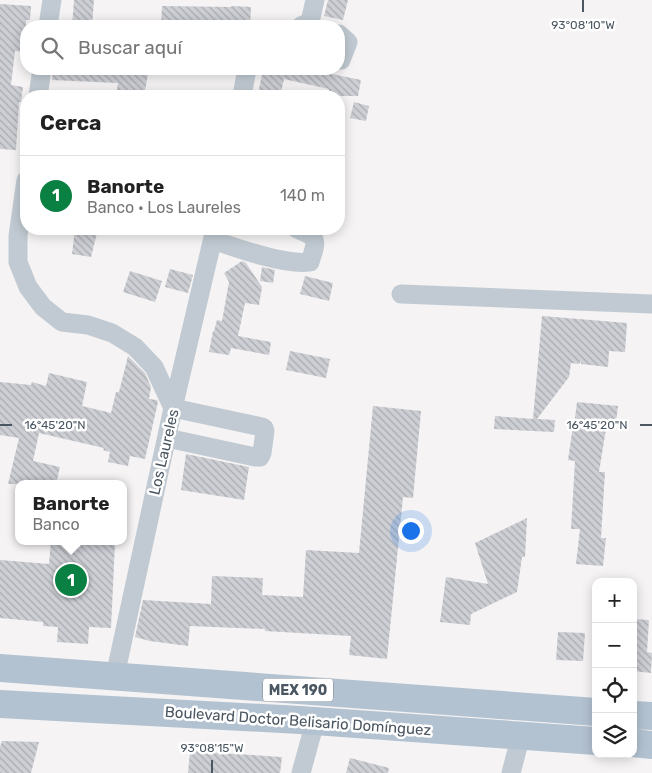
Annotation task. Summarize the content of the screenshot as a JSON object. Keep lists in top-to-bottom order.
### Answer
{
  "streets": {
    "main road": ["MEX 190", "Boulevard Doctor Belisario Domínguez"],
    "street": ["Los Laureles"]
  },
  "crossings": [
    ["Los Laureles", "Boulevard Doctor Belisario Domínguez"]
  ],
  "page": {
    "search": "Buscar aquí",
    "heading": "Cerca",
    "list": [
      {
        "mark": "1",
        "name": "Banorte",
        "note": "Banco · Los Laureles",
        "value": "140 m"
      }
    ],
    "popup": ["Banorte", "Banco"],
    "pins": "1",
    "map_buttons": ["+", "−"]
  },
  "coordinates": ["93°08'10\"W", "16°45'20\"N", "93°08'15\"W"]
}
